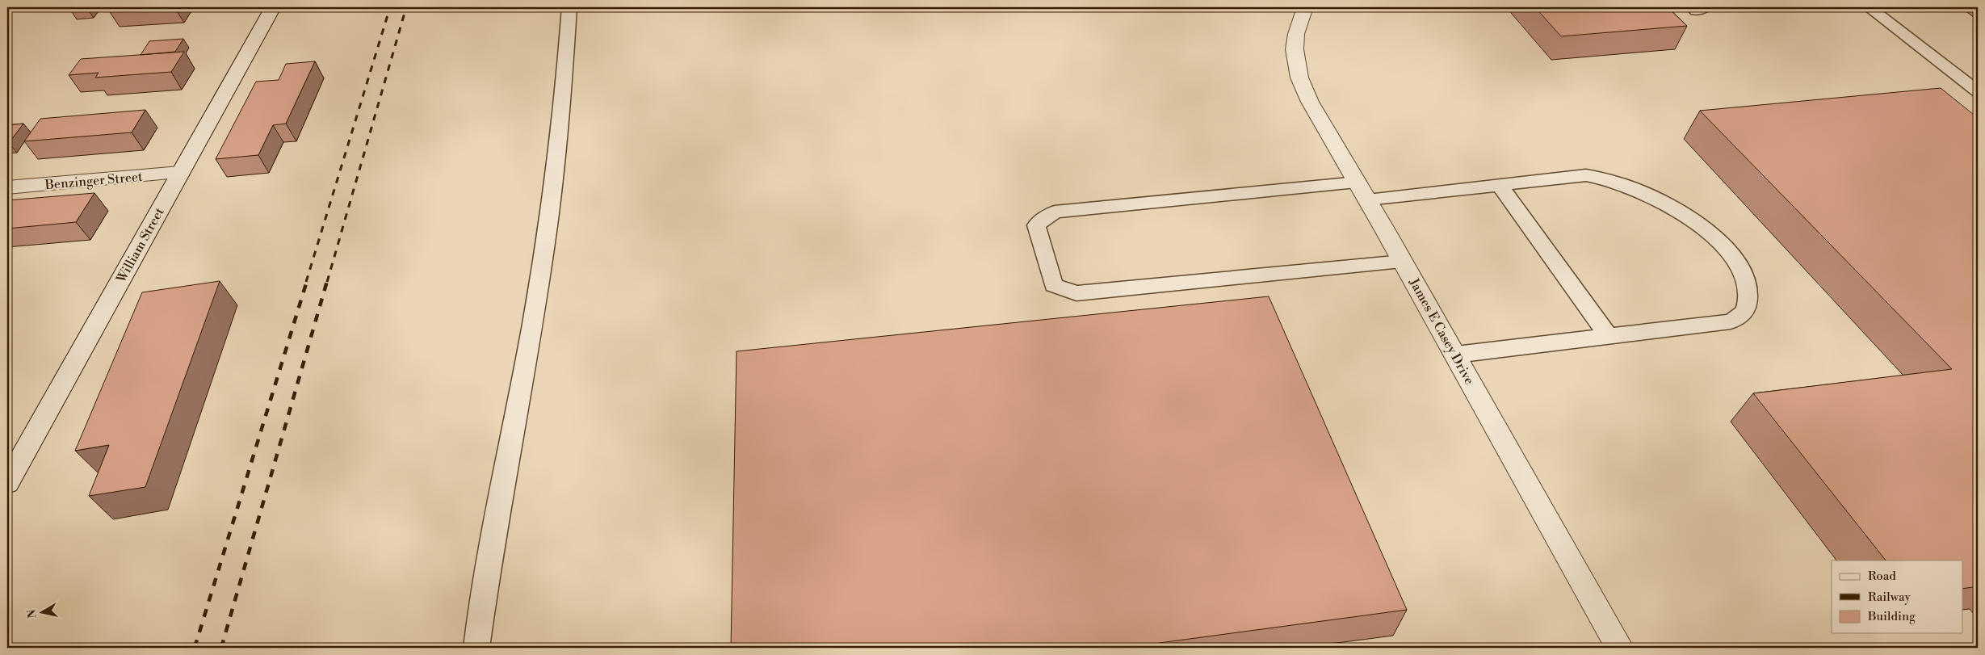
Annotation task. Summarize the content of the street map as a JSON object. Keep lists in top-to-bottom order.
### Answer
{
  "streets": {
    "street": ["Benzinger Street", "William Street", "James E Casey Drive"]
  },
  "crossings": [
    ["Benzinger Street", "William Street"]
  ],
  "legend": ["Road", "Railway", "Building"],
  "north": "left"
}
